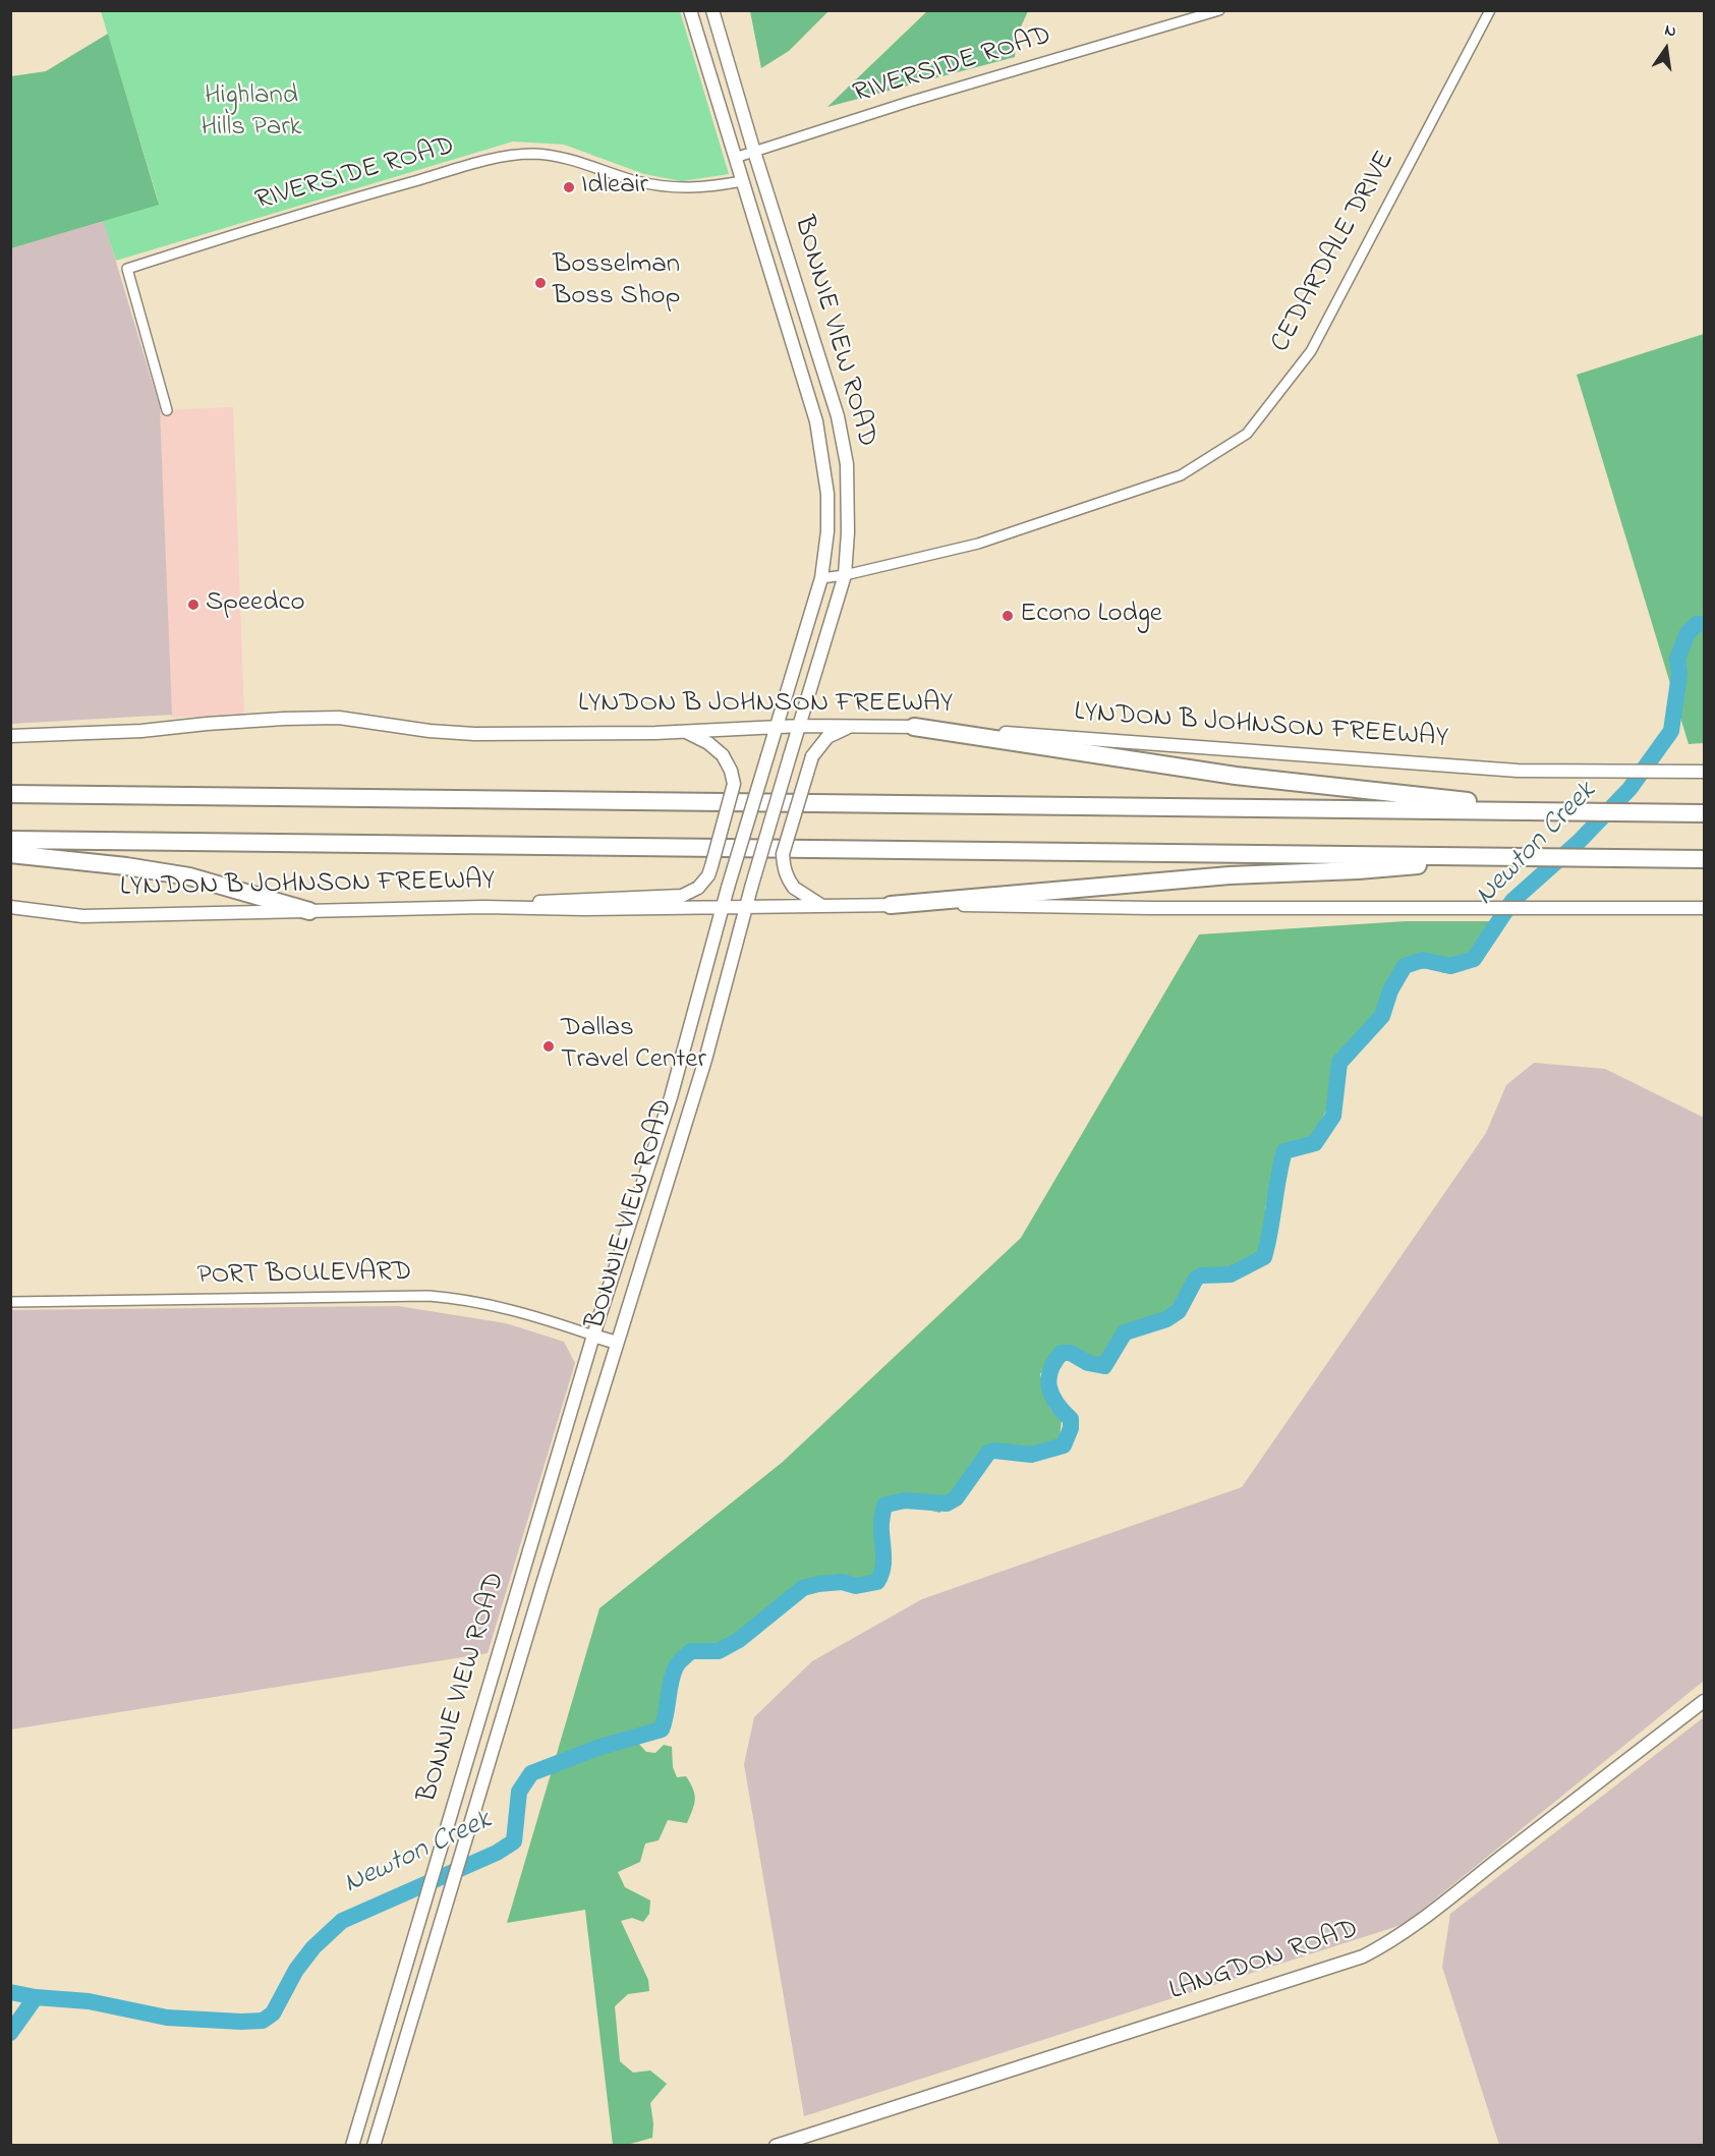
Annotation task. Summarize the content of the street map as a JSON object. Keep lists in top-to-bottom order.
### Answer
{
  "streets": {
    "highway": ["LYNDON B JOHNSON FREEWAY"],
    "main road": ["BONNIE VIEW ROAD", "LANGDON ROAD"],
    "street": ["RIVERSIDE ROAD", "CEDARDALE DRIVE", "PORT BOULEVARD"]
  },
  "crossings": [
    ["RIVERSIDE ROAD", "BONNIE VIEW ROAD"],
    ["CEDARDALE DRIVE", "BONNIE VIEW ROAD"],
    ["BONNIE VIEW ROAD", "LYNDON B JOHNSON FREEWAY"],
    ["BONNIE VIEW ROAD", "PORT BOULEVARD"]
  ],
  "water": ["Newton Creek"],
  "parks": ["Highland Hills Park"],
  "places": [
    "Idleair",
    "Bosselman Boss Shop",
    "Speedco",
    "Econo Lodge",
    "Dallas Travel Center"
  ],
  "north": "top"
}
